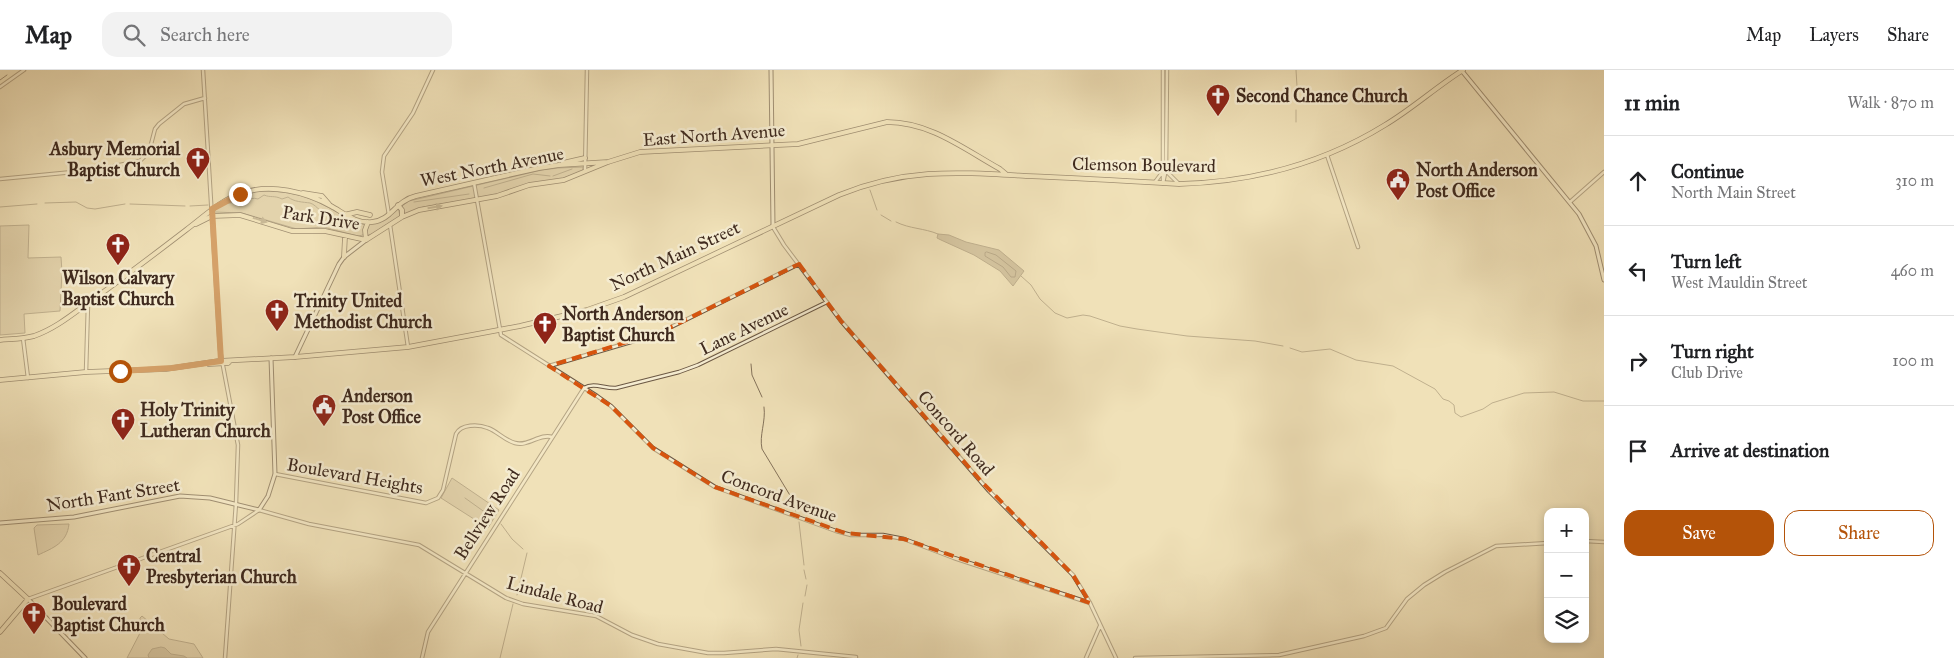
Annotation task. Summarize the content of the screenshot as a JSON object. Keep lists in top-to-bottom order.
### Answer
{
  "streets": {
    "main road": [
      "East North Avenue",
      "Clemson Boulevard",
      "West North Avenue",
      "Park Drive",
      "North Main Street",
      "North Fant Street"
    ],
    "street": [
      "Lane Avenue",
      "Concord Road",
      "Boulevard Heights",
      "Concord Avenue",
      "Bellview Road",
      "Lindale Road"
    ]
  },
  "crossings": [
    ["East North Avenue", "Clemson Boulevard"],
    ["East North Avenue", "West North Avenue"],
    ["East North Avenue", "North Main Street"],
    ["Clemson Boulevard", "North Main Street"],
    ["North Main Street", "Concord Road"],
    ["North Main Street", "Concord Avenue"],
    ["Lane Avenue", "Concord Road"],
    ["Lane Avenue", "Concord Avenue"],
    ["Lane Avenue", "Bellview Road"],
    ["Concord Road", "Concord Avenue"],
    ["Boulevard Heights", "Bellview Road"],
    ["North Fant Street", "Lindale Road"],
    ["Concord Avenue", "Bellview Road"],
    ["Bellview Road", "Lindale Road"]
  ],
  "places": {
    "church": [
      "Second Chance Church",
      "Asbury Memorial Baptist Church",
      "Wilson Calvary Baptist Church",
      "Trinity United Methodist Church",
      "North Anderson Baptist Church",
      "Holy Trinity Lutheran Church",
      "Central Presbyterian Church",
      "Boulevard Baptist Church"
    ],
    "public building": ["North Anderson Post Office", "Anderson Post Office"]
  },
  "page": {
    "header": "Map",
    "search": "Search here",
    "nav": ["Map", "Layers", "Share"],
    "heading": ["11 min", "Walk · 870 m"],
    "list": [
      ["Continue", "North Main Street", "310 m"],
      ["Turn left", "West Mauldin Street", "460 m"],
      ["Turn right", "Club Drive", "100 m"],
      "Arrive at destination"
    ],
    "buttons": ["Save", "Share"],
    "map_buttons": ["+", "−"]
  }
}
